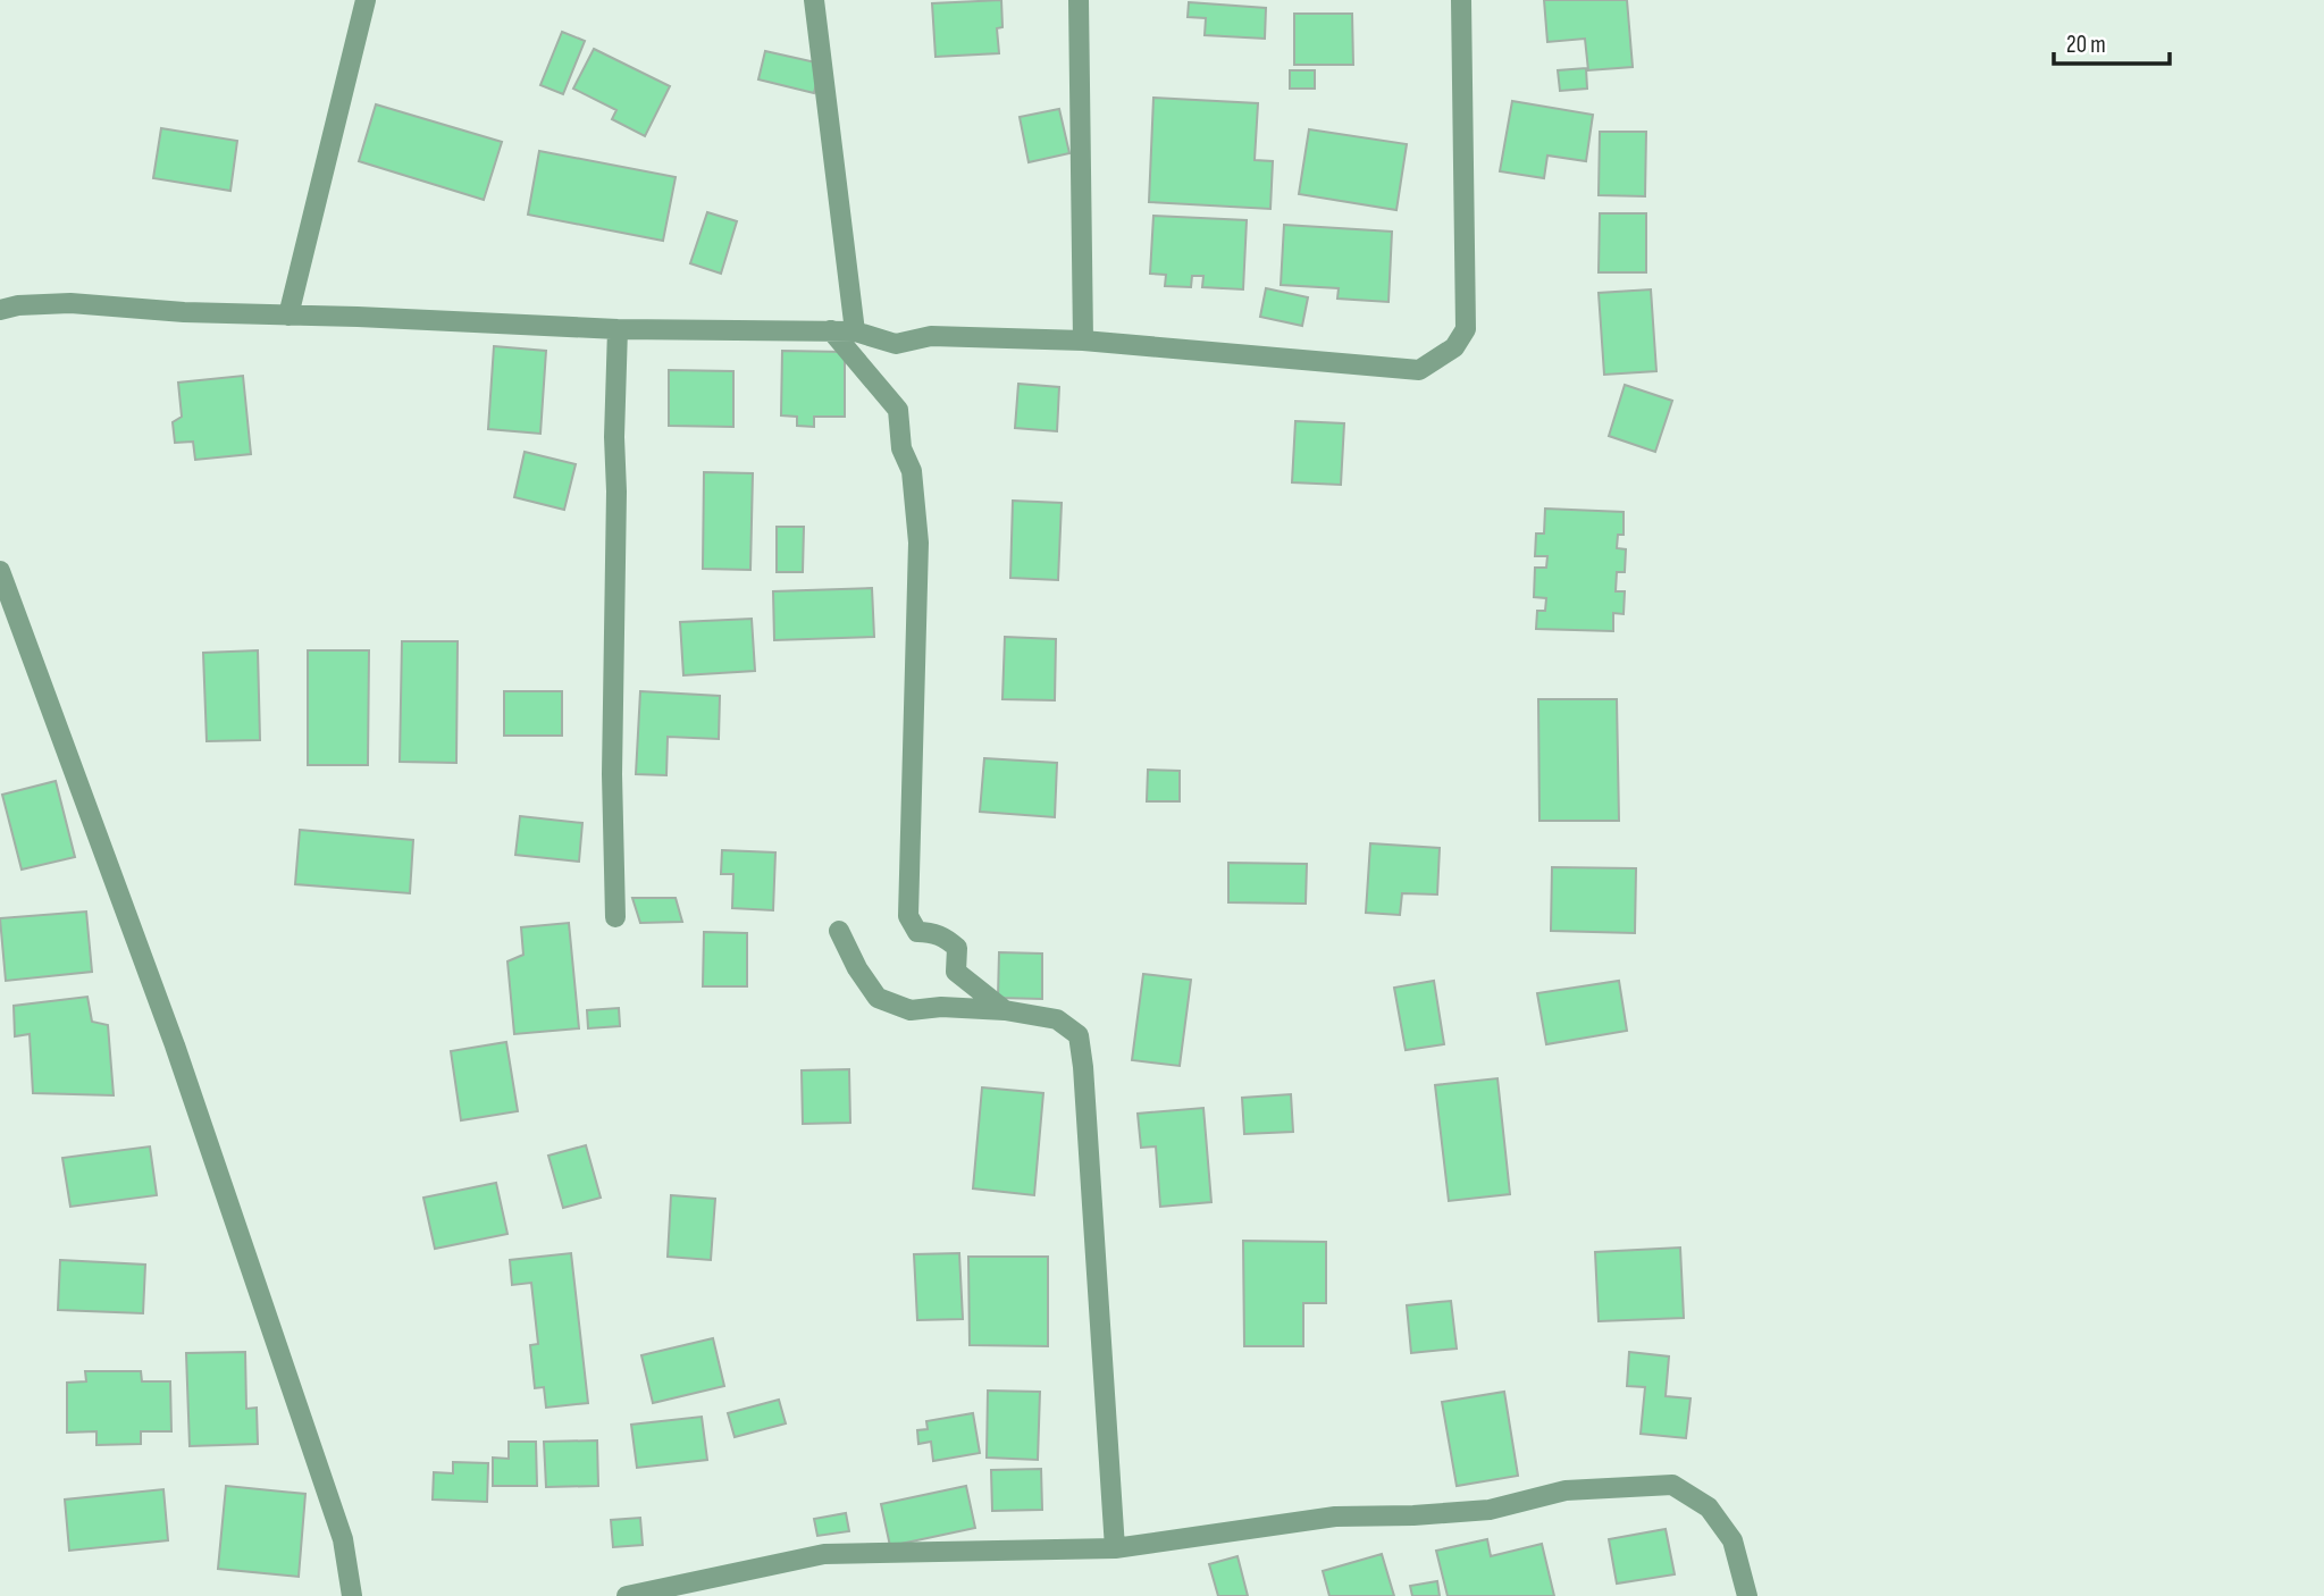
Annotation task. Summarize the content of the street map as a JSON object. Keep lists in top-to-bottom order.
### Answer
{
  "scale_bar": "20 m"
}
